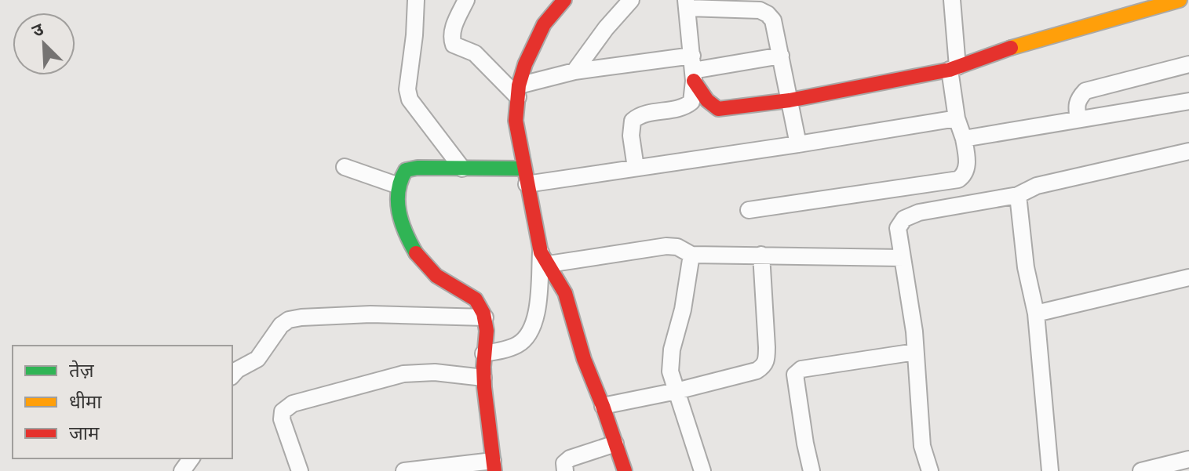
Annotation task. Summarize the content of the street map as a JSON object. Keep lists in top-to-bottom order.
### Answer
{
  "legend": ["तेज़", "धीमा", "जाम"],
  "north": "top left"
}
